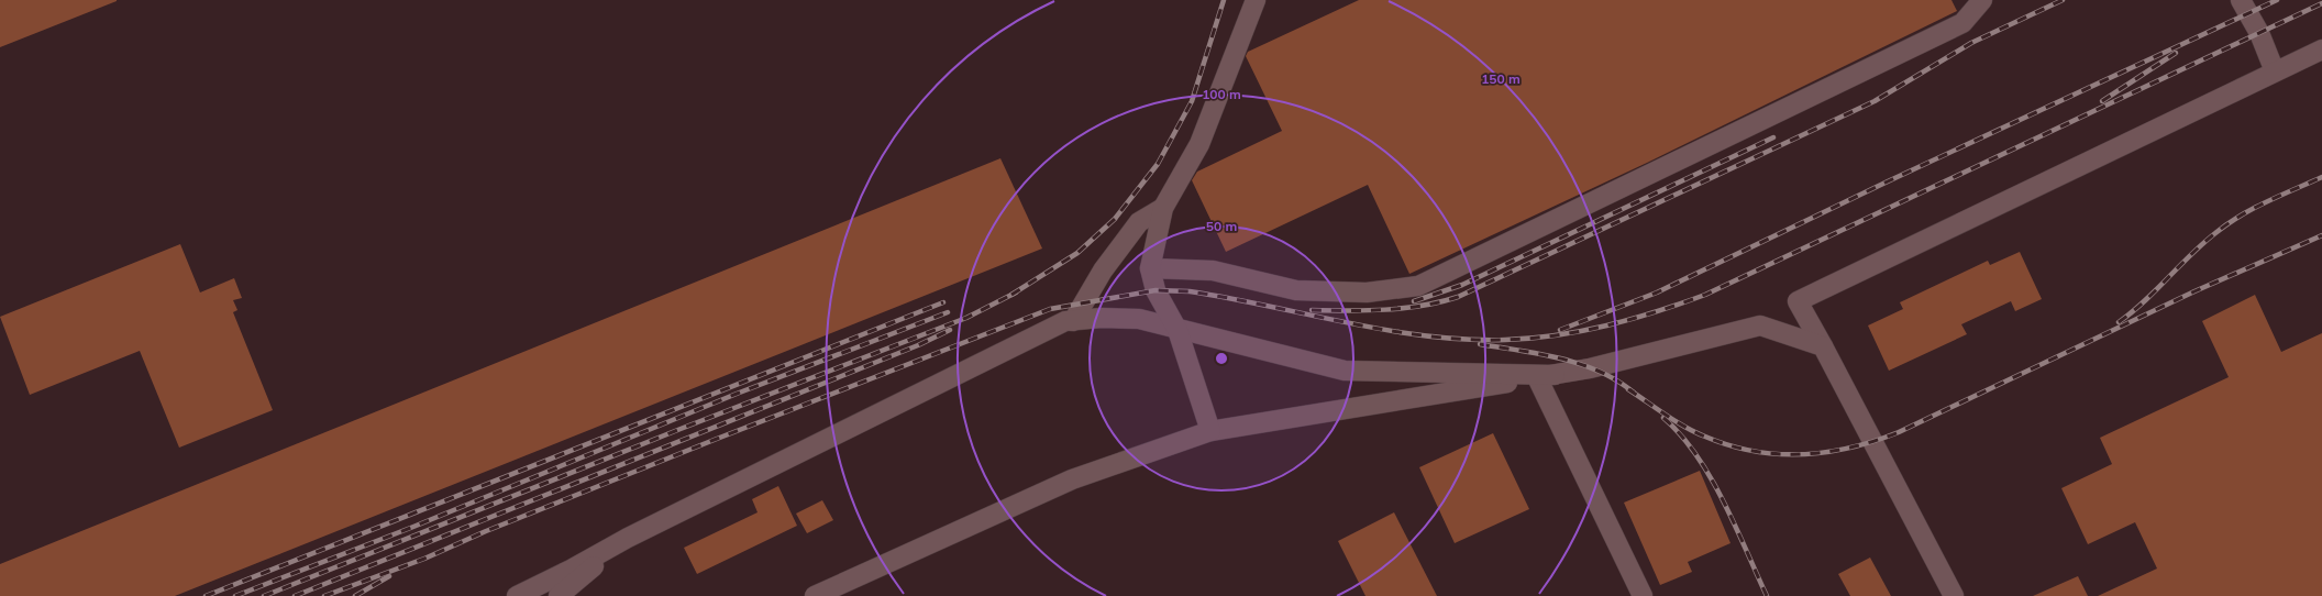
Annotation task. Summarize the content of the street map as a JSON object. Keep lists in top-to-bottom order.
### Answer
{
  "rings": ["150 m", "100 m", "50 m"]
}
